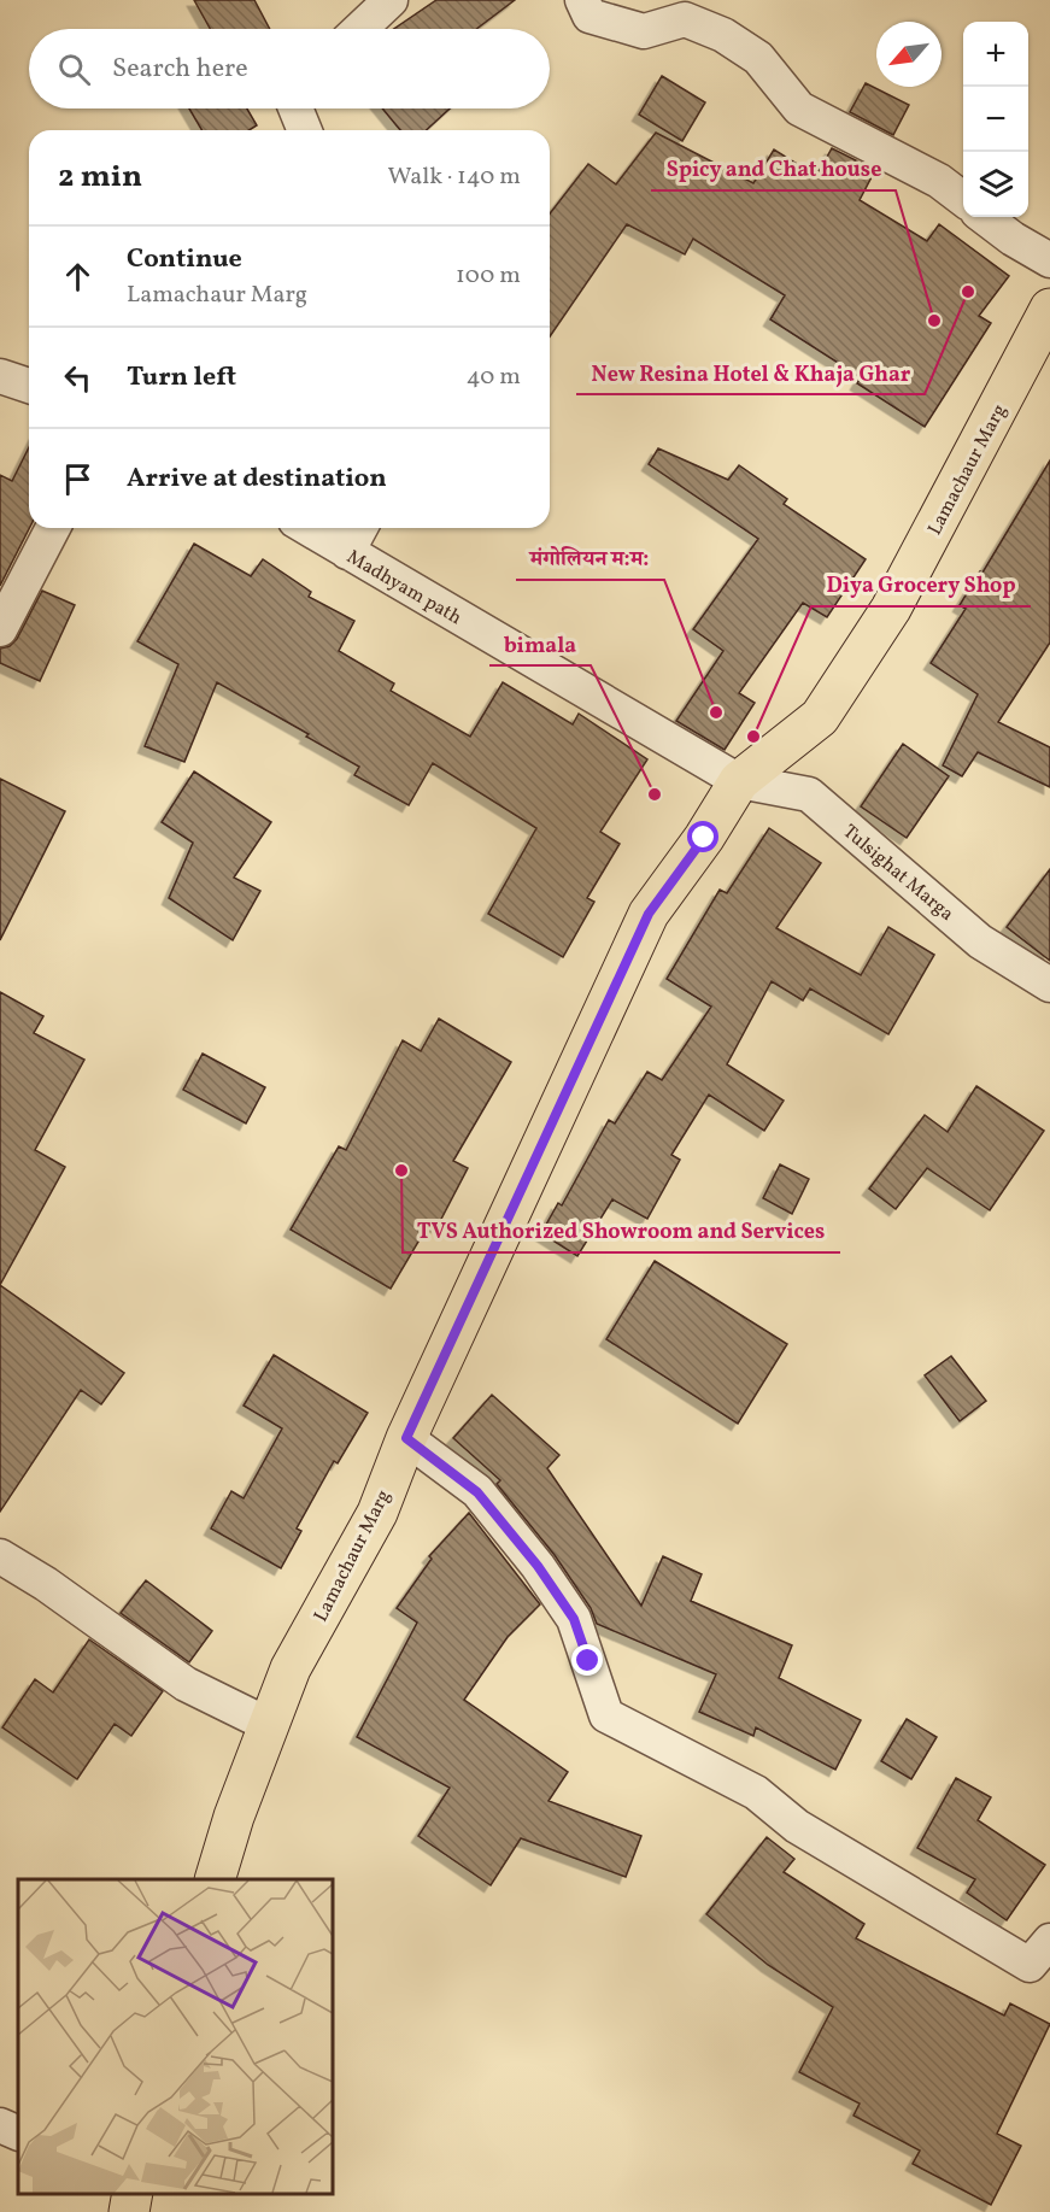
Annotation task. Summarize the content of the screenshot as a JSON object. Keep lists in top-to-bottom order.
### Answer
{
  "streets": {
    "main road": ["Lamachaur Marg"],
    "street": ["Madhyam path", "Tulsighat Marga"]
  },
  "crossings": [
    ["Lamachaur Marg", "Madhyam path"],
    ["Lamachaur Marg", "Tulsighat Marga"],
    ["Madhyam path", "Tulsighat Marga"]
  ],
  "places": [
    "New Resina Hotel & Khaja Ghar",
    "Spicy and Chat house",
    "मंगोलियन म:म:",
    "Diya Grocery Shop",
    "bimala",
    "TVS Authorized Showroom and Services"
  ],
  "north": "bottom left",
  "page": {
    "map_buttons": ["+", "−"],
    "search": "Search here",
    "heading": ["2 min", "Walk · 140 m"],
    "list": [
      ["Continue", "Lamachaur Marg", "100 m"],
      ["Turn left", "40 m"],
      "Arrive at destination"
    ]
  }
}
